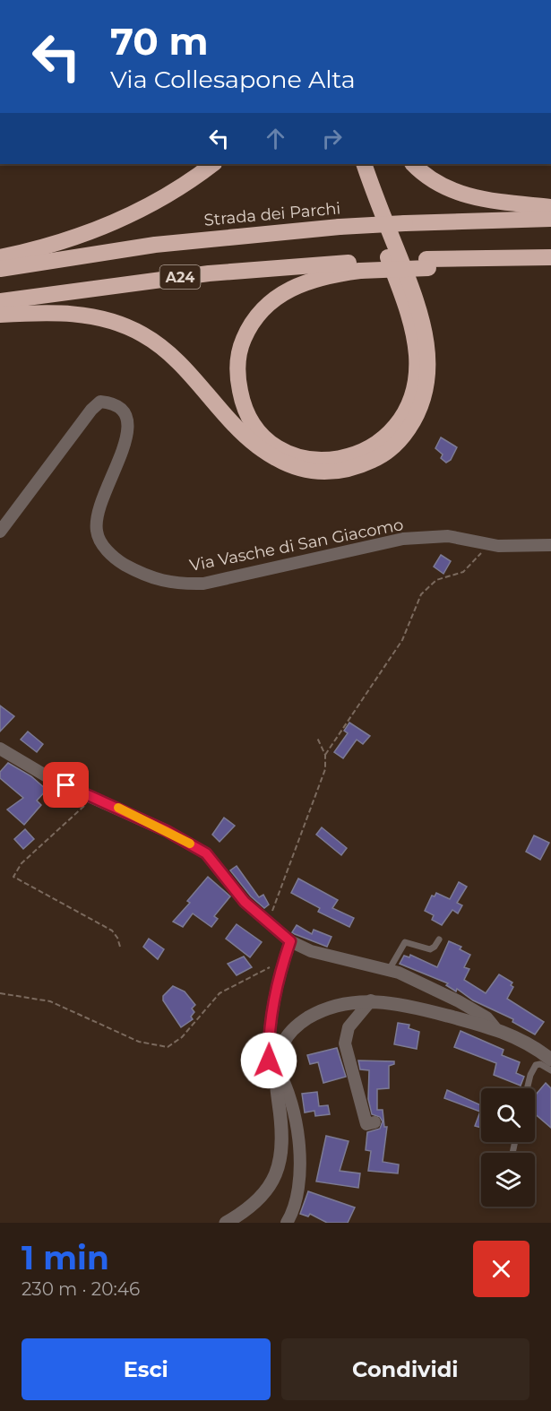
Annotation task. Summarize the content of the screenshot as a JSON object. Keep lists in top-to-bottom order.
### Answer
{
  "streets": {
    "highway": ["Strada dei Parchi", "A24"],
    "street": ["Via Vasche di San Giacomo"]
  },
  "page": {
    "turn": ["70 m", "Via Collesapone Alta"],
    "heading": ["1 min", "230 m · 20:46"],
    "buttons": ["Esci", "Condividi"]
  }
}
